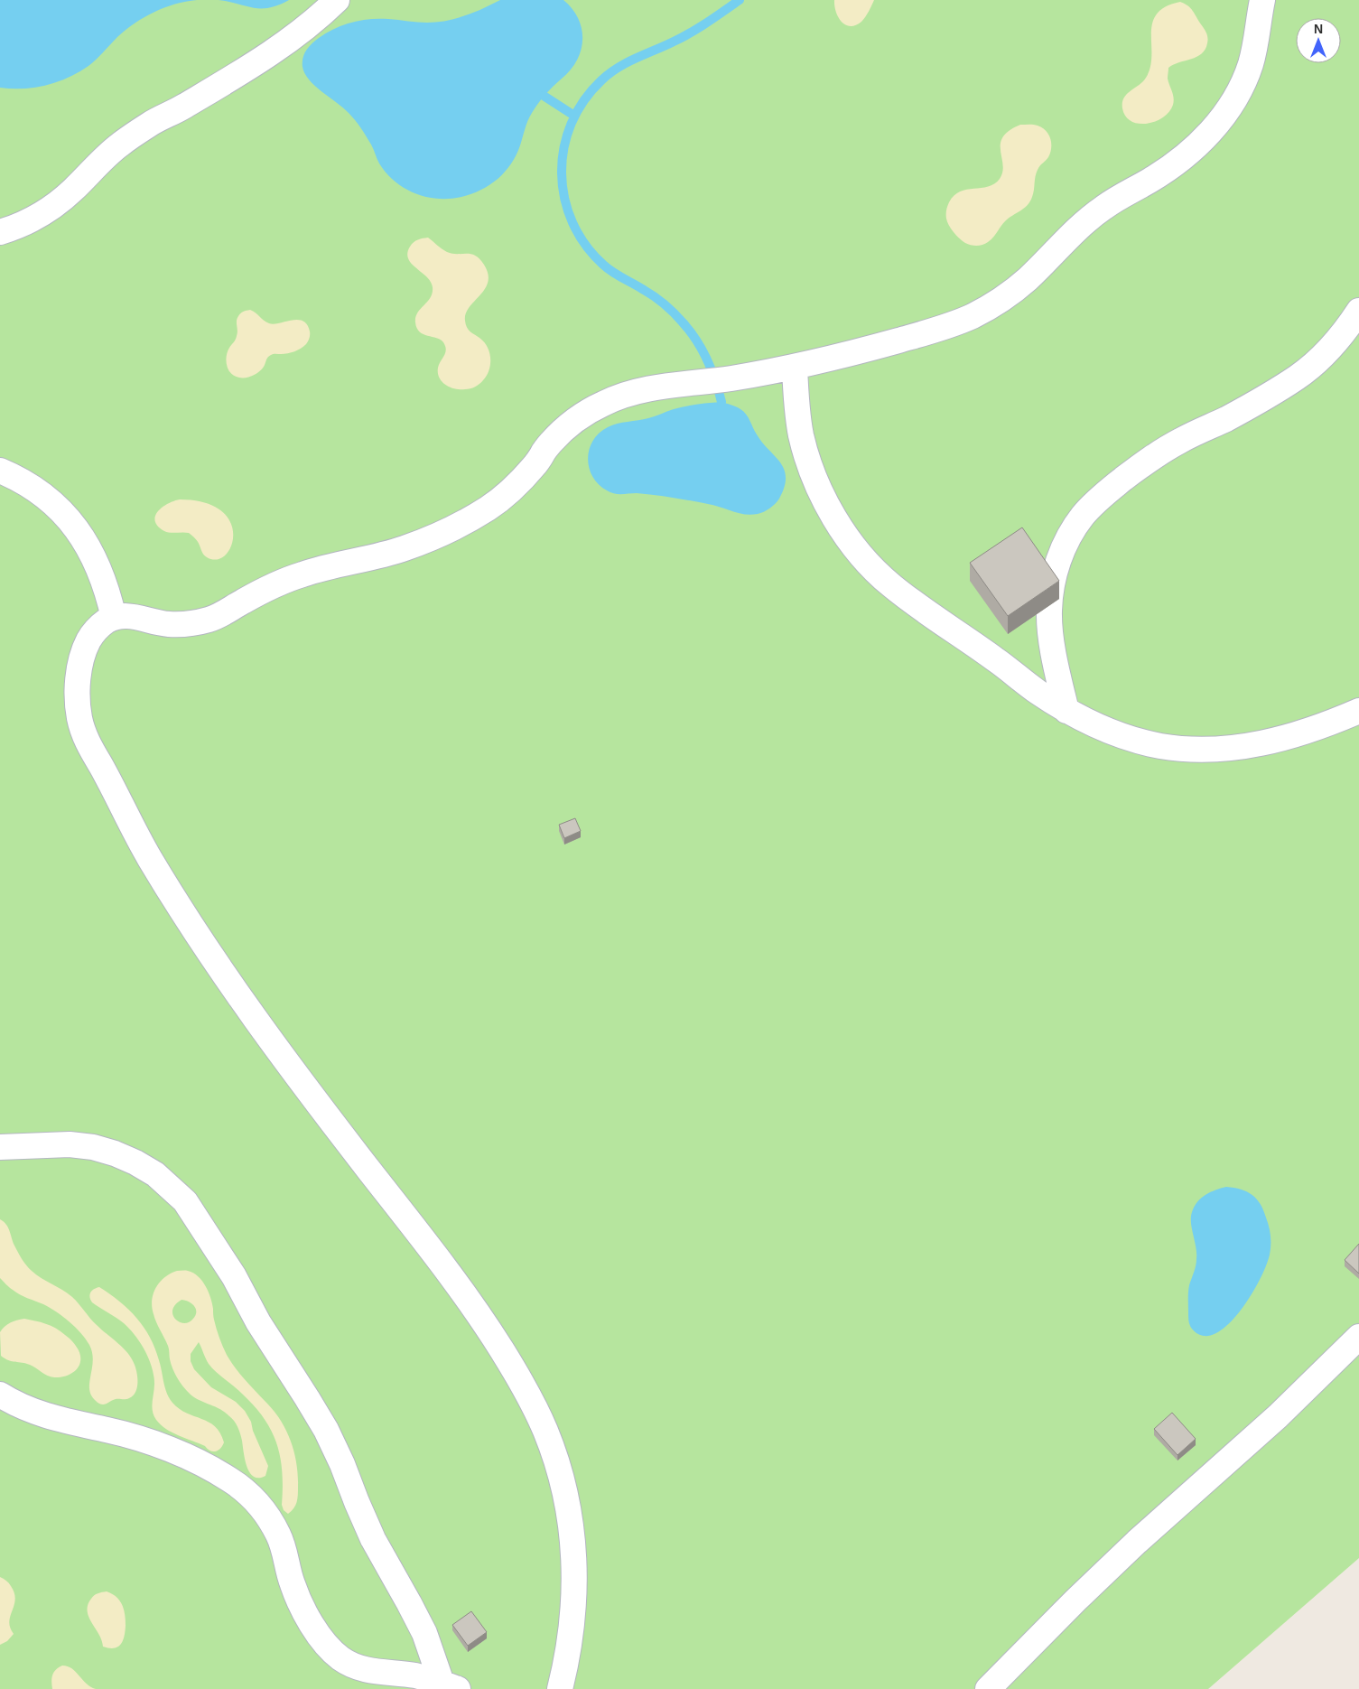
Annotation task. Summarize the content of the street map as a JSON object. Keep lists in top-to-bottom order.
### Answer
{
  "north": "top"
}
